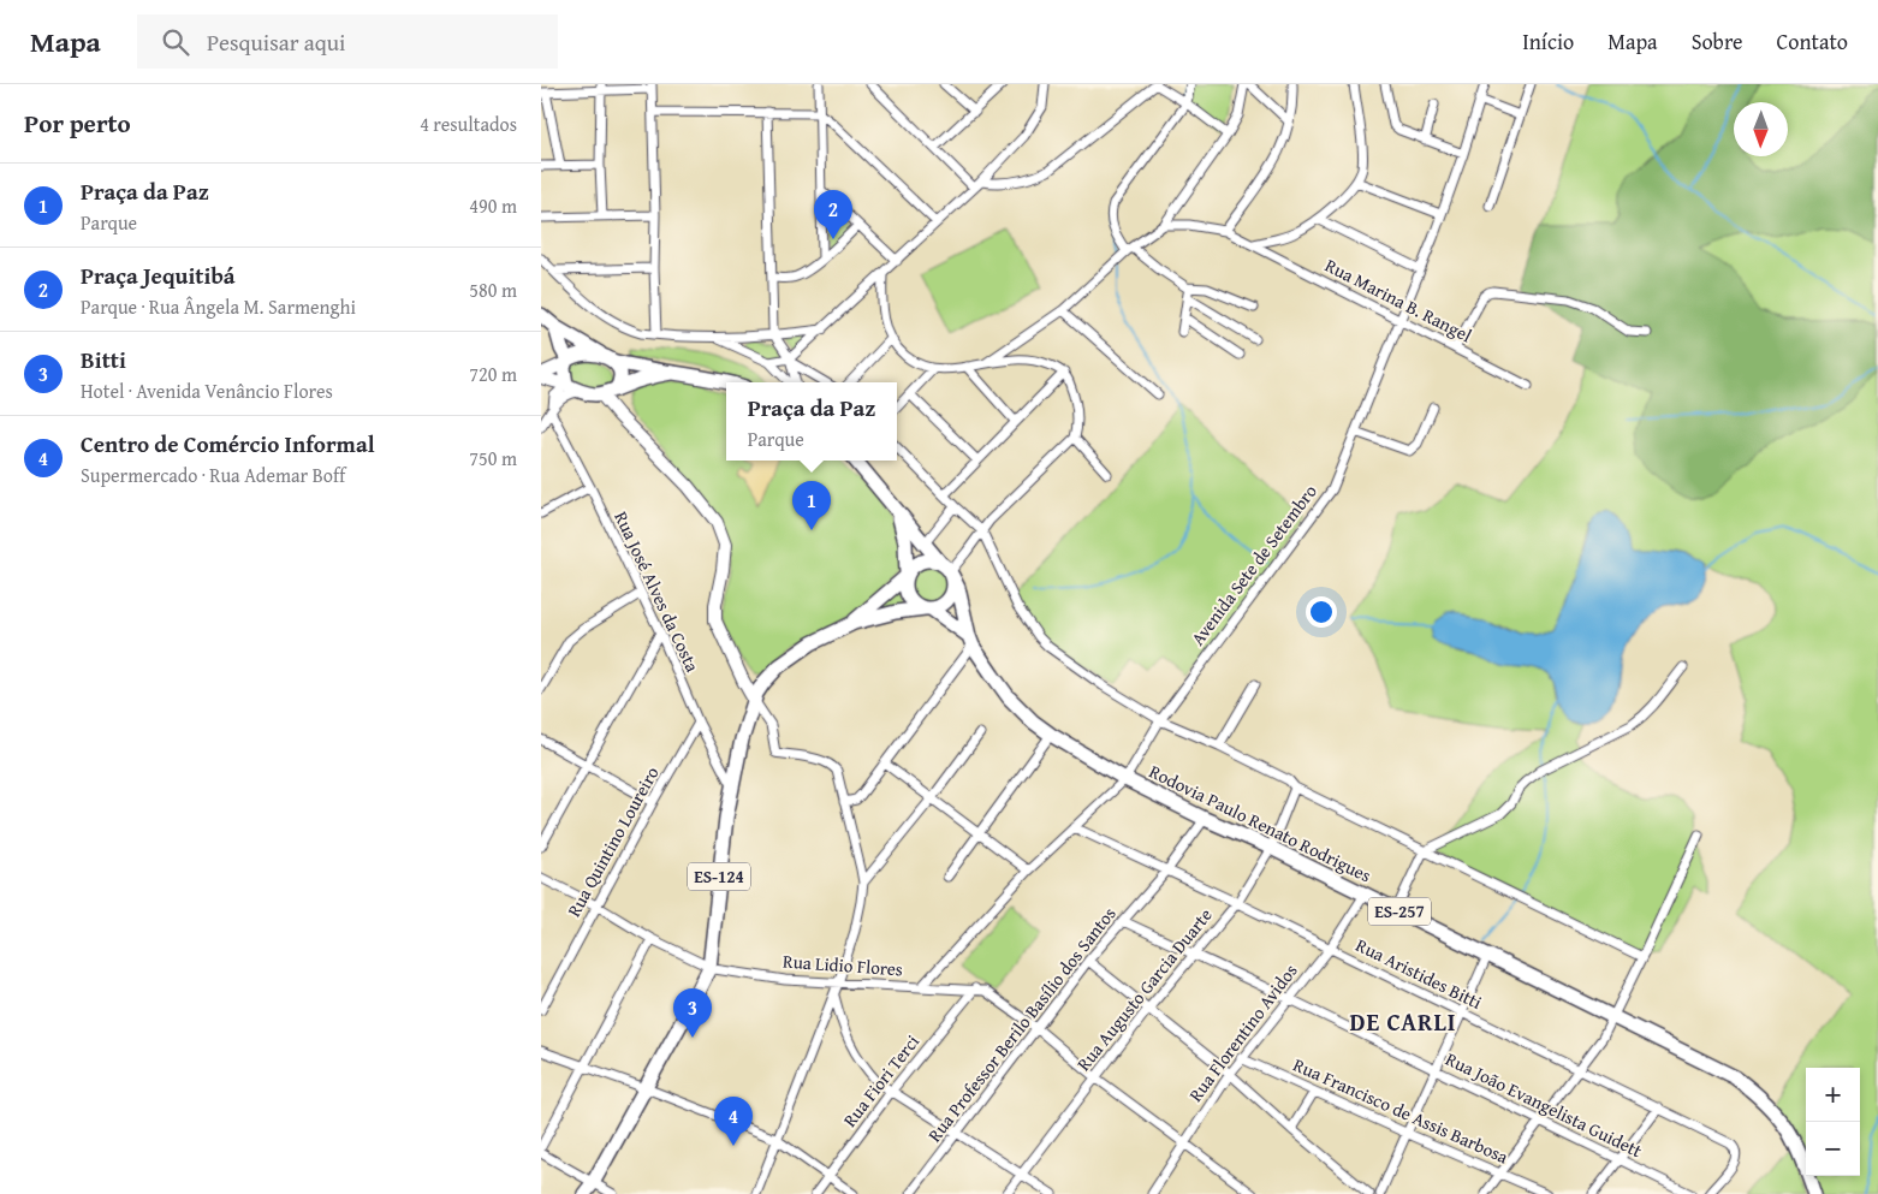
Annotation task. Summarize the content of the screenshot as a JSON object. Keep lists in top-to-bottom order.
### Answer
{
  "streets": {
    "main road": ["Rodovia Paulo Renato Rodrigues", "ES-124", "ES-257"],
    "street": [
      "Rua Marina B. Rangel",
      "Avenida Sete de Setembro",
      "Rua José Alves da Costa",
      "Rua Quintino Loureiro",
      "Rua Lidio Flores",
      "Rua Aristides Bitti",
      "Rua Augusto Garcia Duarte",
      "Rua Professor Berilo Basílio dos Santos",
      "Rua Florentino Avidos",
      "Rua Fiori Terci",
      "Rua João Evangelista Guidett",
      "Rua Francisco de Assis Barbosa"
    ]
  },
  "crossings": [
    ["Rua Marina B. Rangel", "Avenida Sete de Setembro"],
    ["Avenida Sete de Setembro", "Rodovia Paulo Renato Rodrigues"],
    ["Avenida Sete de Setembro", "Rua Lidio Flores"],
    ["Avenida Sete de Setembro", "Rua Aristides Bitti"],
    ["Rua José Alves da Costa", "Rua Quintino Loureiro"],
    ["Rua José Alves da Costa", "ES-124"],
    ["Rodovia Paulo Renato Rodrigues", "ES-257"],
    ["Rodovia Paulo Renato Rodrigues", "Rua Augusto Garcia Duarte"],
    ["Rodovia Paulo Renato Rodrigues", "Rua Professor Berilo Basílio dos Santos"],
    ["Rodovia Paulo Renato Rodrigues", "Rua Florentino Avidos"],
    ["Rua Quintino Loureiro", "Rua Lidio Flores"],
    ["ES-124", "ES-257"],
    ["ES-124", "Rua Lidio Flores"],
    ["Rua Lidio Flores", "Rua Fiori Terci"],
    ["Rua Aristides Bitti", "Rua Augusto Garcia Duarte"],
    ["Rua Aristides Bitti", "Rua Professor Berilo Basílio dos Santos"],
    ["Rua Aristides Bitti", "Rua Florentino Avidos"],
    ["Rua Augusto Garcia Duarte", "Rua João Evangelista Guidett"],
    ["Rua Professor Berilo Basílio dos Santos", "Rua João Evangelista Guidett"],
    ["Rua Florentino Avidos", "Rua João Evangelista Guidett"],
    ["Rua Florentino Avidos", "Rua Francisco de Assis Barbosa"]
  ],
  "districts": ["DE CARLI"],
  "north": "bottom",
  "page": {
    "header": "Mapa",
    "search": "Pesquisar aqui",
    "nav": [
      "Início",
      "Mapa",
      "Sobre",
      "Contato"
    ],
    "heading": ["Por perto", "4 resultados"],
    "list": [
      {
        "mark": "1",
        "name": "Praça da Paz",
        "note": "Parque",
        "value": "490 m"
      },
      {
        "mark": "2",
        "name": "Praça Jequitibá",
        "note": "Parque · Rua Ângela M. Sarmenghi",
        "value": "580 m"
      },
      {
        "mark": "3",
        "name": "Bitti",
        "note": "Hotel · Avenida Venâncio Flores",
        "value": "720 m"
      },
      {
        "mark": "4",
        "name": "Centro de Comércio Informal",
        "note": "Supermercado · Rua Ademar Boff",
        "value": "750 m"
      }
    ],
    "pins": [
      "2",
      "1",
      "3",
      "4"
    ],
    "popup": ["Praça da Paz", "Parque"],
    "map_buttons": ["+", "−"]
  }
}
